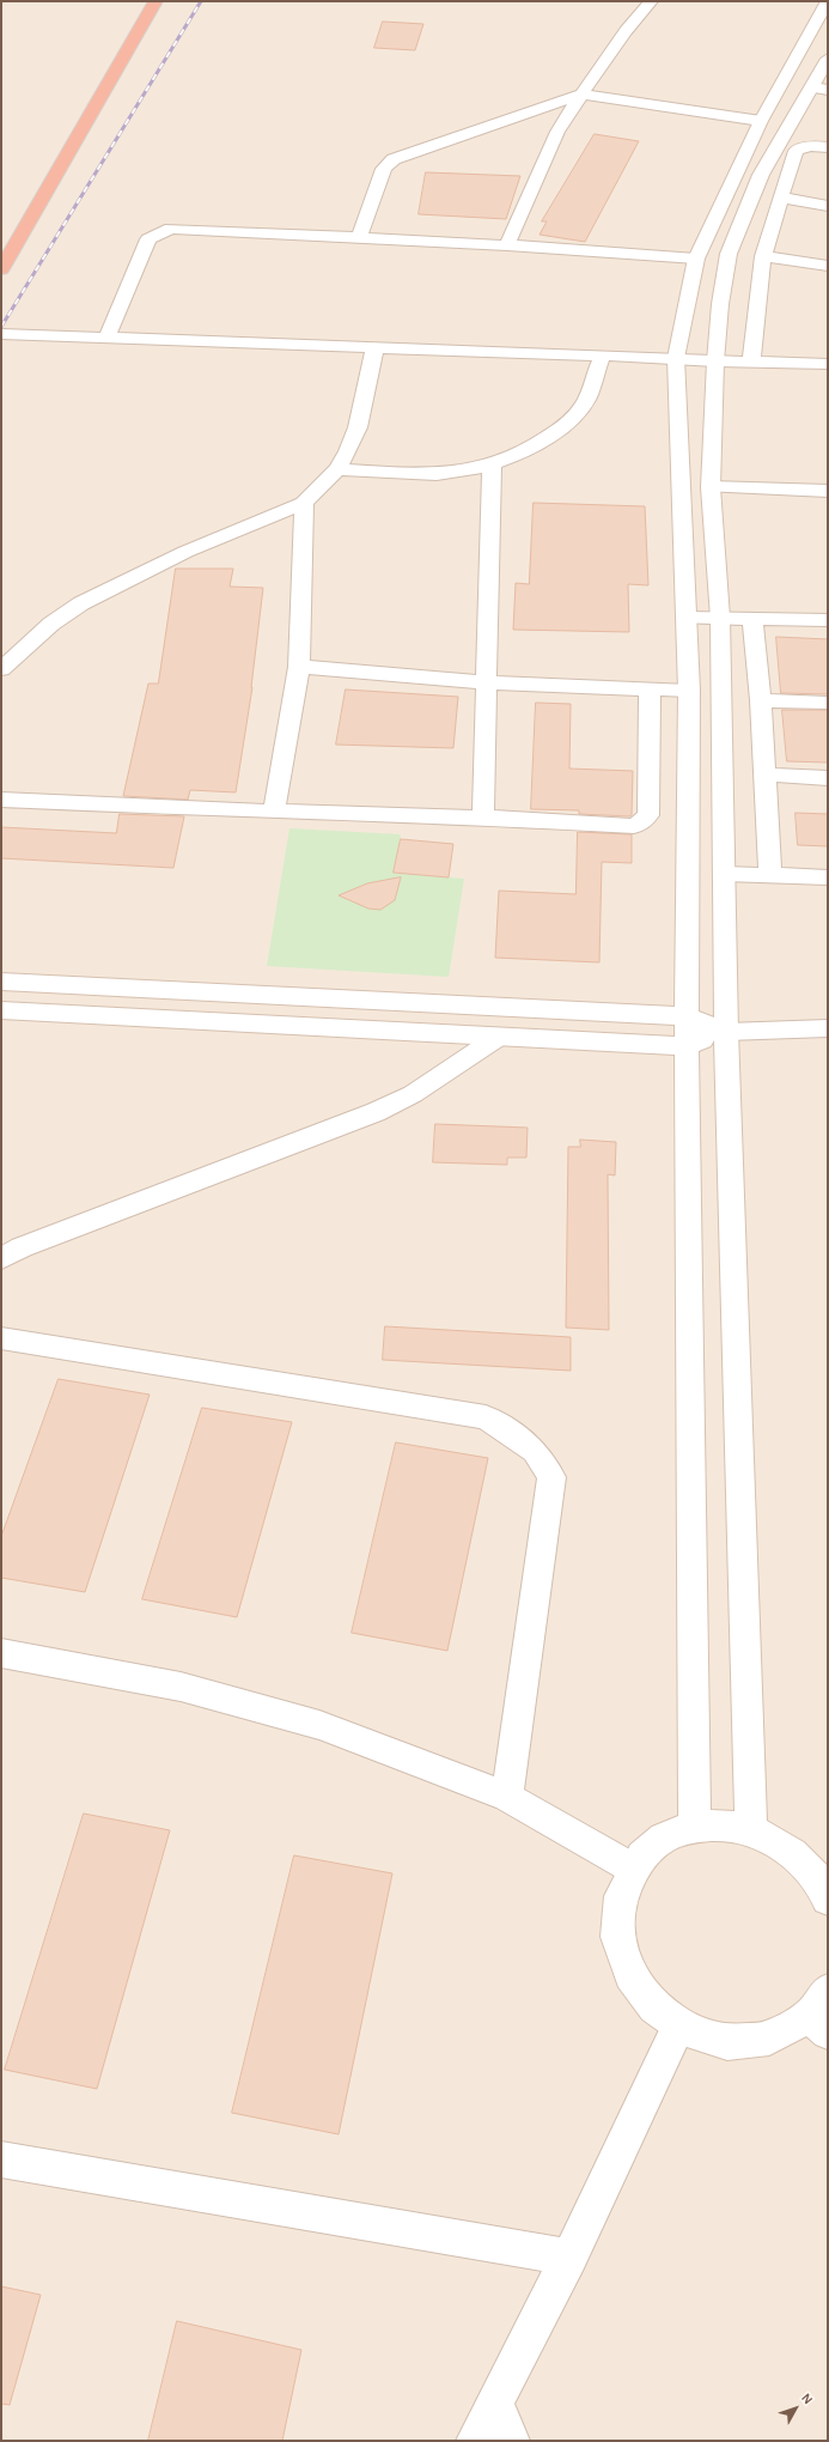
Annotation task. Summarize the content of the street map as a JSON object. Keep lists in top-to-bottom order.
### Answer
{
  "north": "top right"
}
